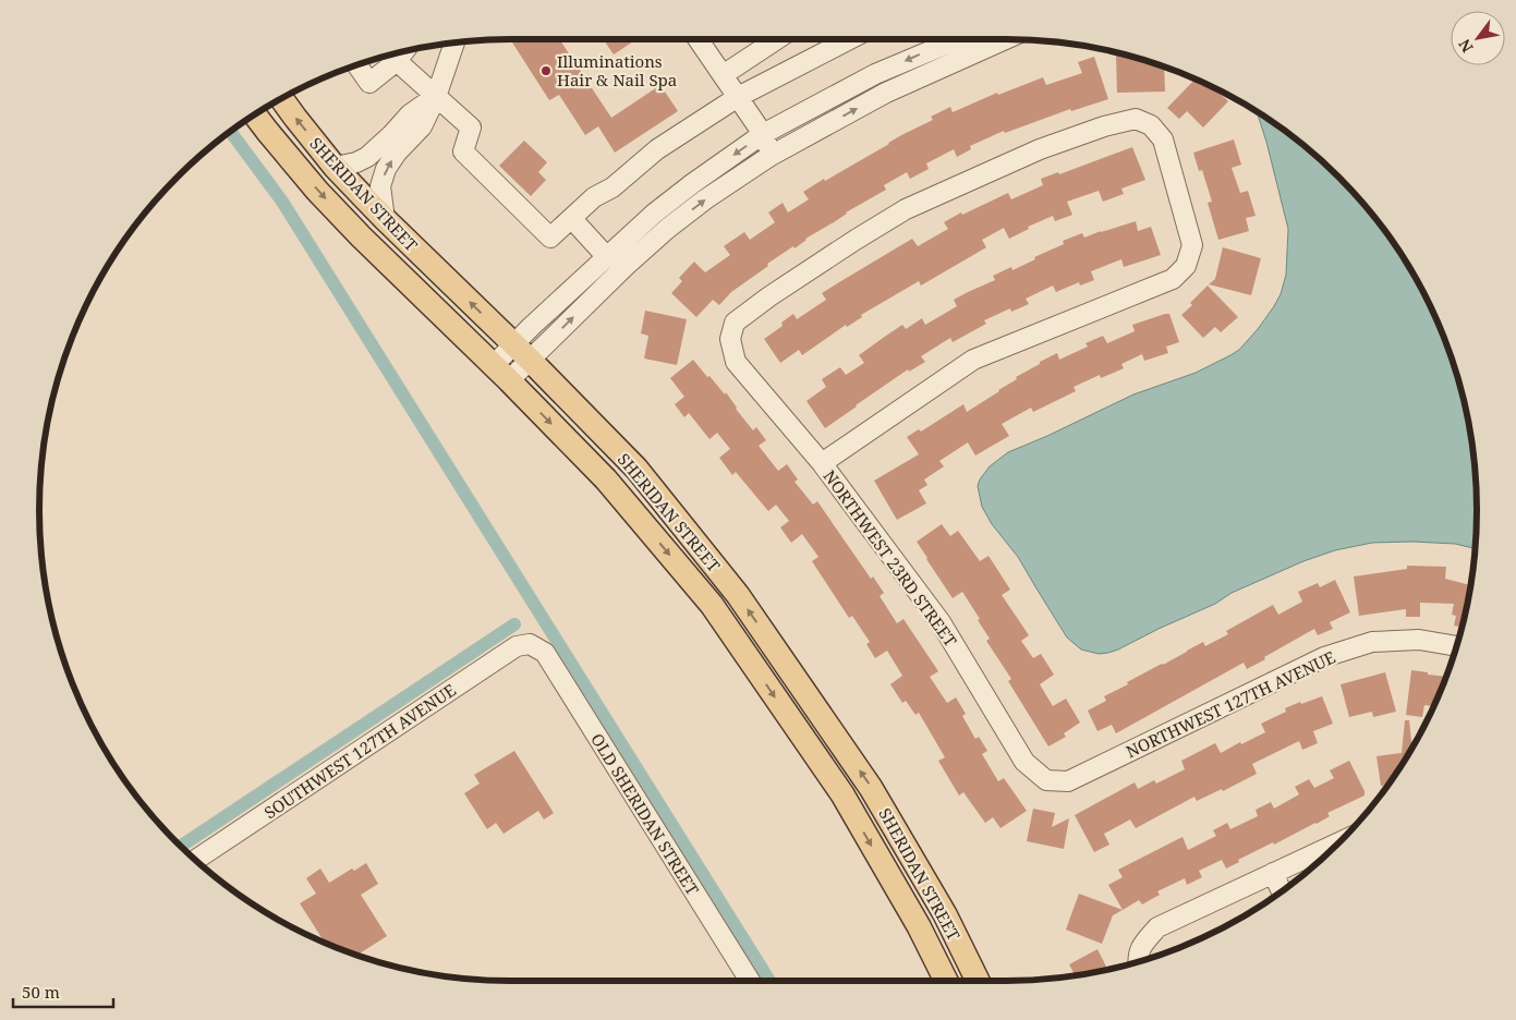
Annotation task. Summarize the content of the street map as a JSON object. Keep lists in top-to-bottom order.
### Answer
{
  "streets": {
    "main road": ["SHERIDAN STREET"],
    "street": [
      "NORTHWEST 23RD STREET",
      "NORTHWEST 127TH AVENUE",
      "SOUTHWEST 127TH AVENUE",
      "OLD SHERIDAN STREET"
    ]
  },
  "crossings": [
    ["NORTHWEST 23RD STREET", "NORTHWEST 127TH AVENUE"],
    ["SOUTHWEST 127TH AVENUE", "OLD SHERIDAN STREET"]
  ],
  "places": ["Illuminations Hair & Nail Spa"],
  "scale_bar": "50 m",
  "north": "bottom left"
}
